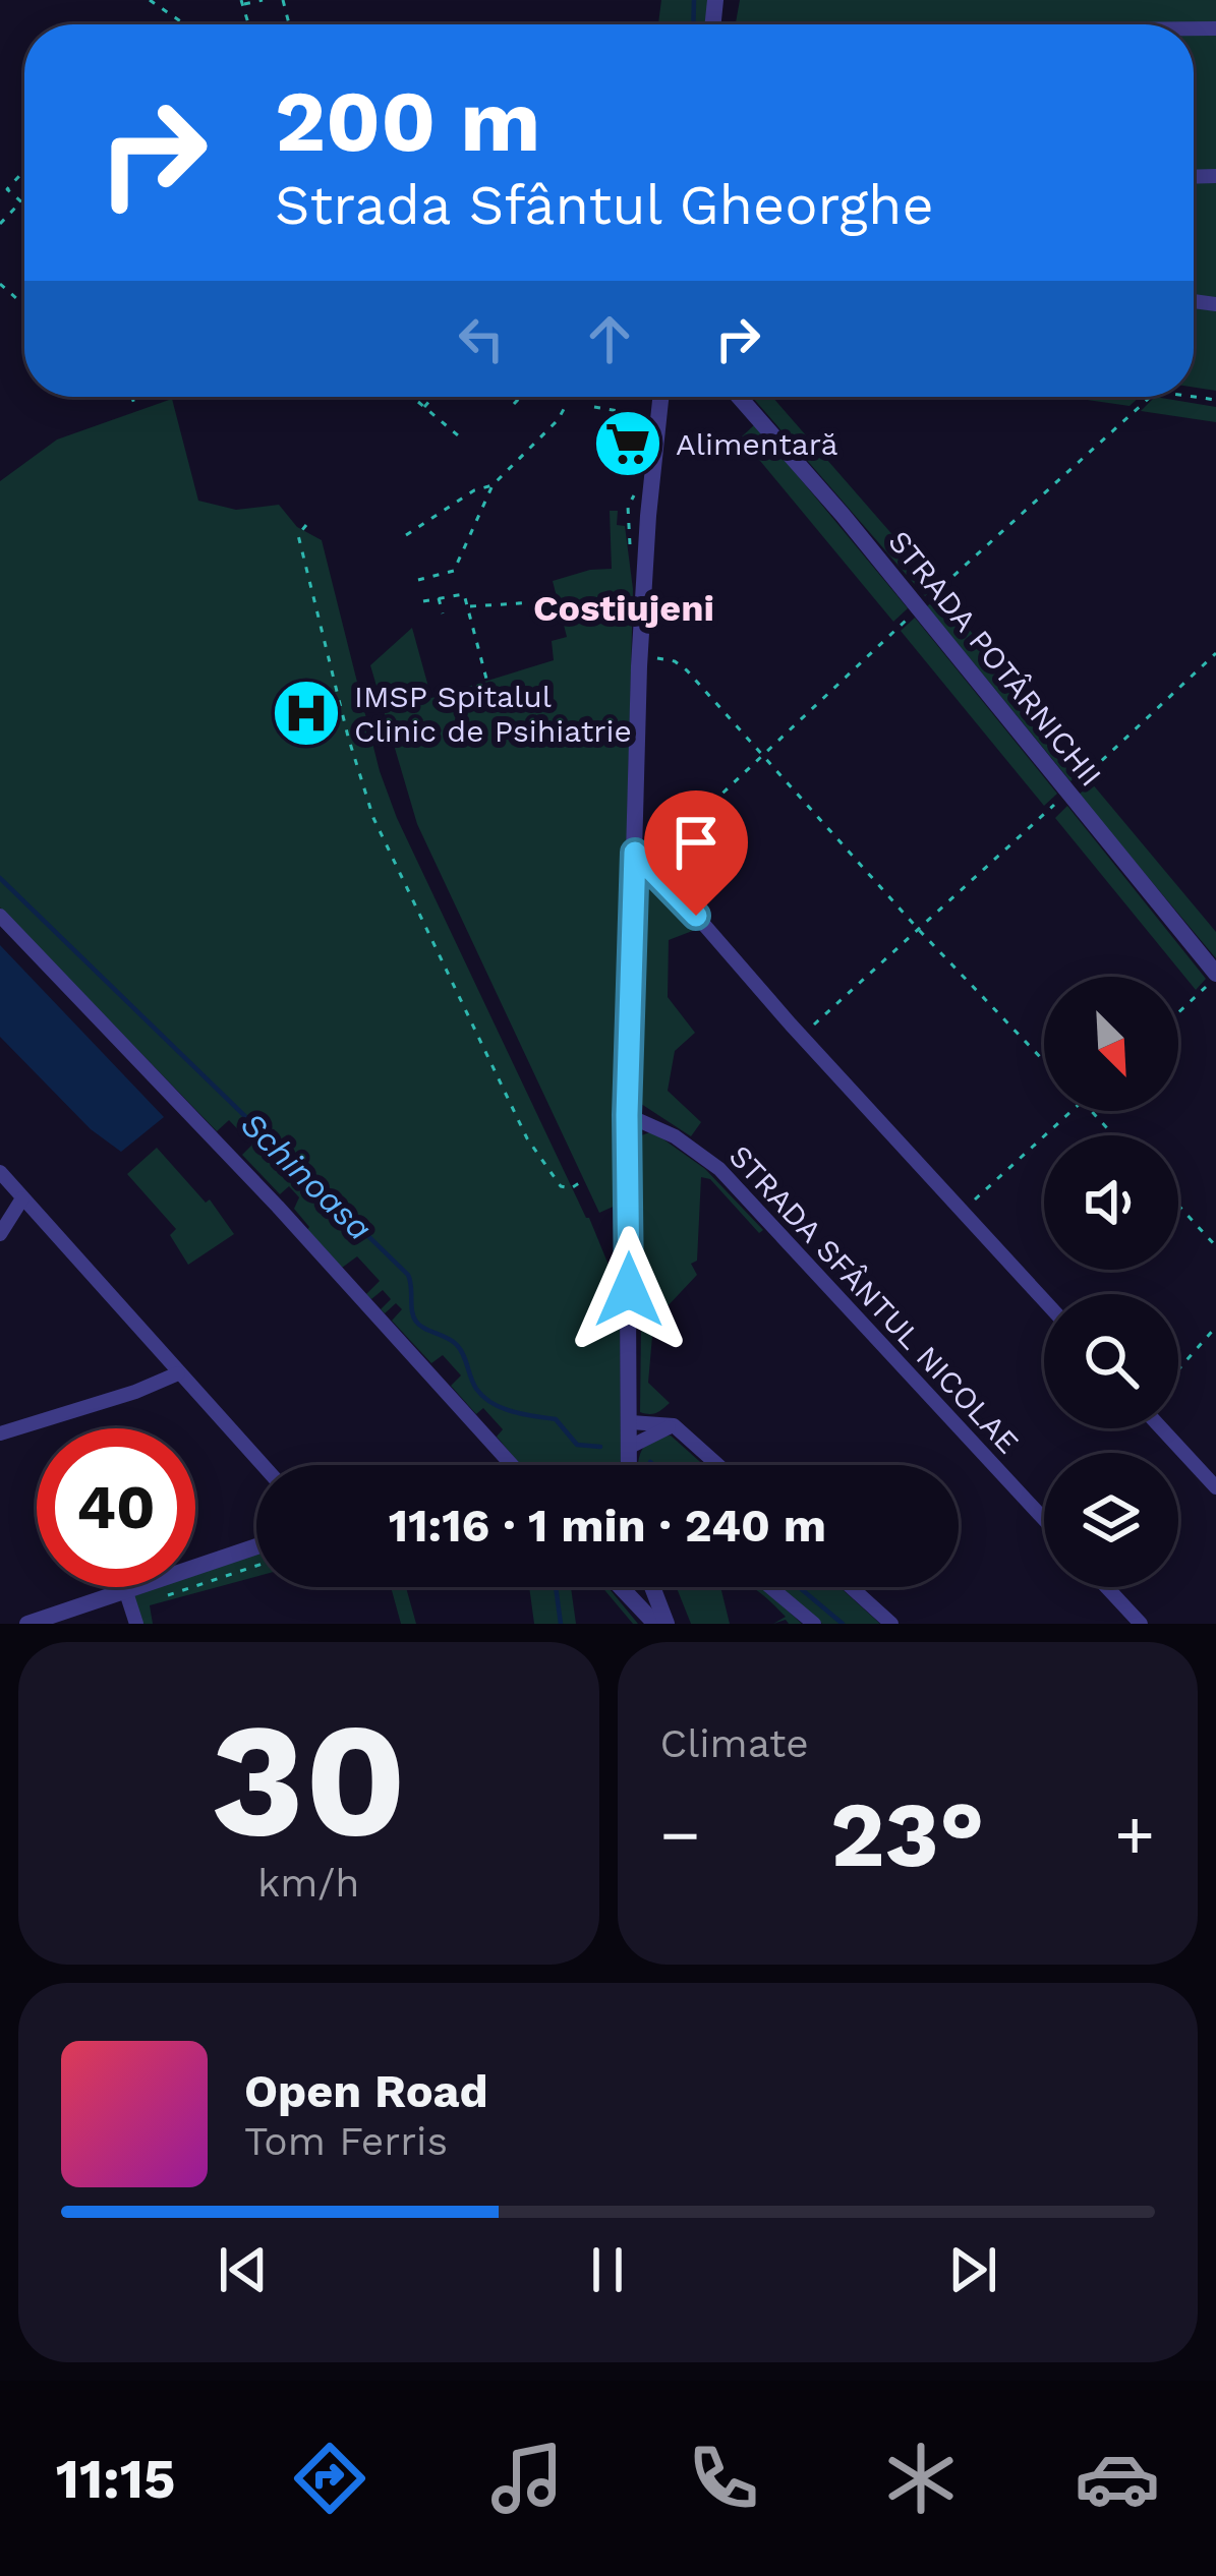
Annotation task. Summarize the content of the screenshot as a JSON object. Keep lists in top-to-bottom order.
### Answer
{
  "streets": {
    "street": ["STRADA POTÂRNICHII", "STRADA SFÂNTUL NICOLAE"]
  },
  "districts": ["Costiujeni"],
  "water": ["Schinoasa"],
  "places": {
    "supermarket": ["Alimentară"],
    "hospital": ["IMSP Spitalul Clinic de Psihiatrie"]
  },
  "north": "bottom right",
  "page": {
    "turn": ["200 m", "Strada Sfântul Gheorghe"],
    "limit": "40",
    "trip": "11:16 · 1 min · 240 m",
    "tile": [
      ["30", "km/h"],
      "Climate"
    ],
    "heat": ["−", "23°", "+"],
    "song": ["Open Road", "Tom Ferris"],
    "tabs": "11:15"
  }
}
